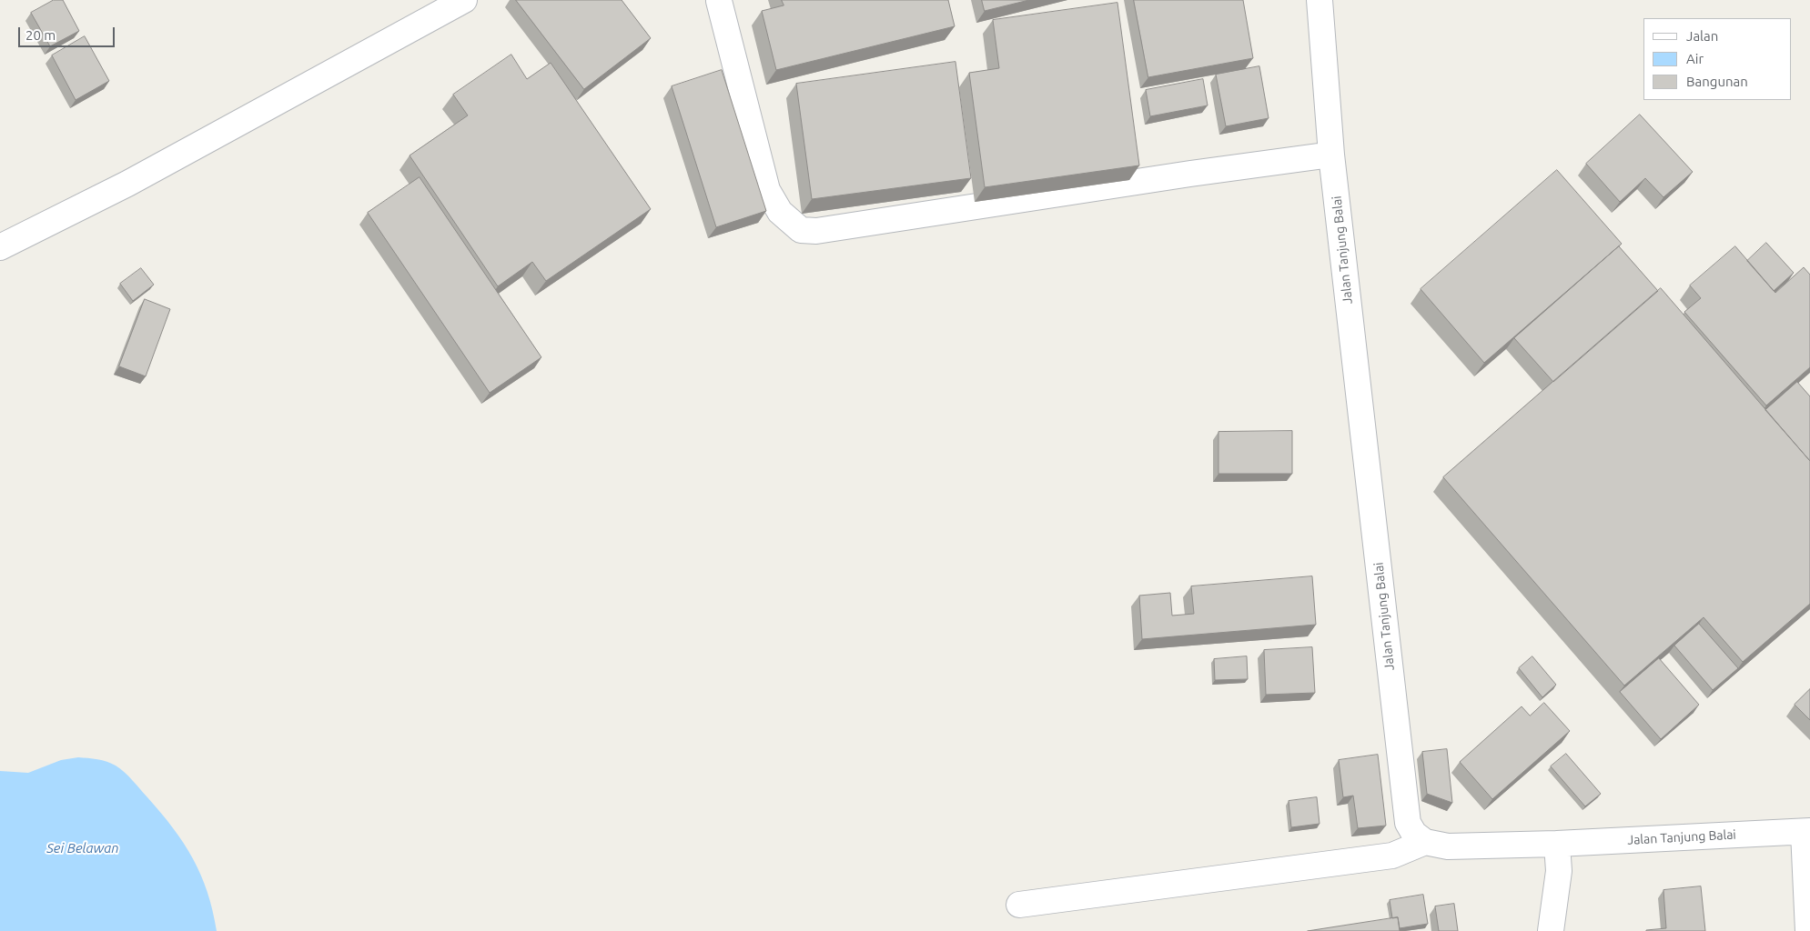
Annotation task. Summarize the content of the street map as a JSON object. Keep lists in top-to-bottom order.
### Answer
{
  "streets": {
    "street": ["Jalan Tanjung Balai"]
  },
  "water": ["Sei Belawan"],
  "legend": ["Jalan", "Air", "Bangunan"],
  "scale_bar": "20 m"
}
